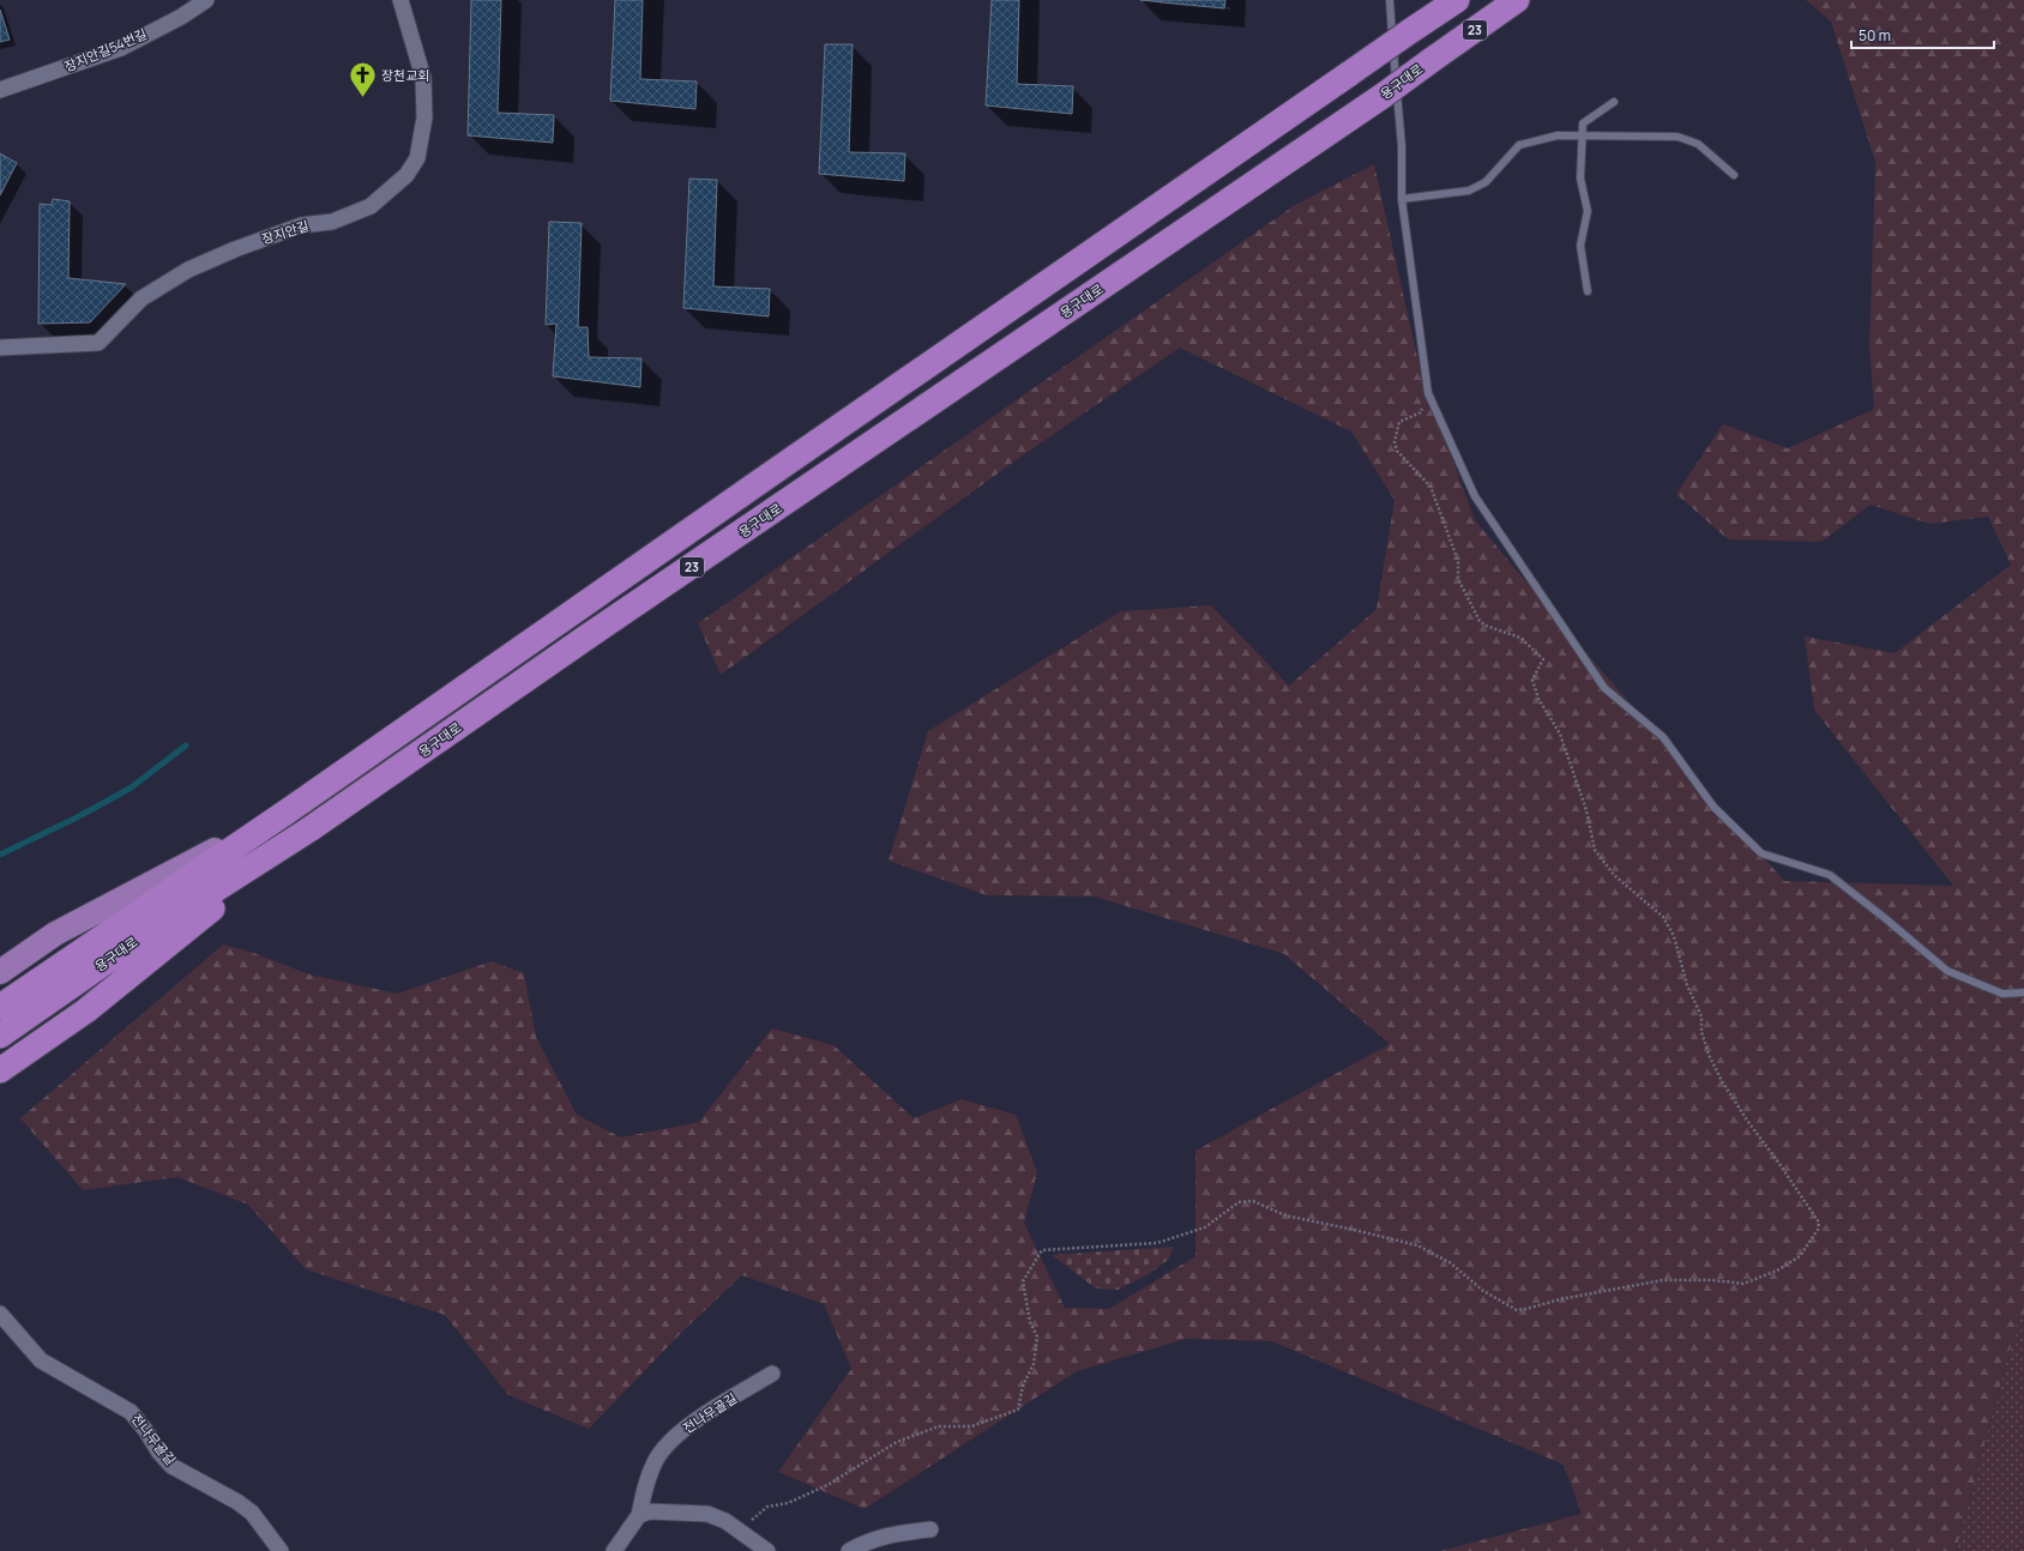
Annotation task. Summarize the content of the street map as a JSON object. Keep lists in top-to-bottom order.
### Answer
{
  "streets": {
    "highway": ["23", "용구대로"],
    "street": ["장지안길54번길", "장지안길", "전나무골길"]
  },
  "places": {
    "church": ["장천교회"]
  },
  "scale_bar": "50 m"
}
